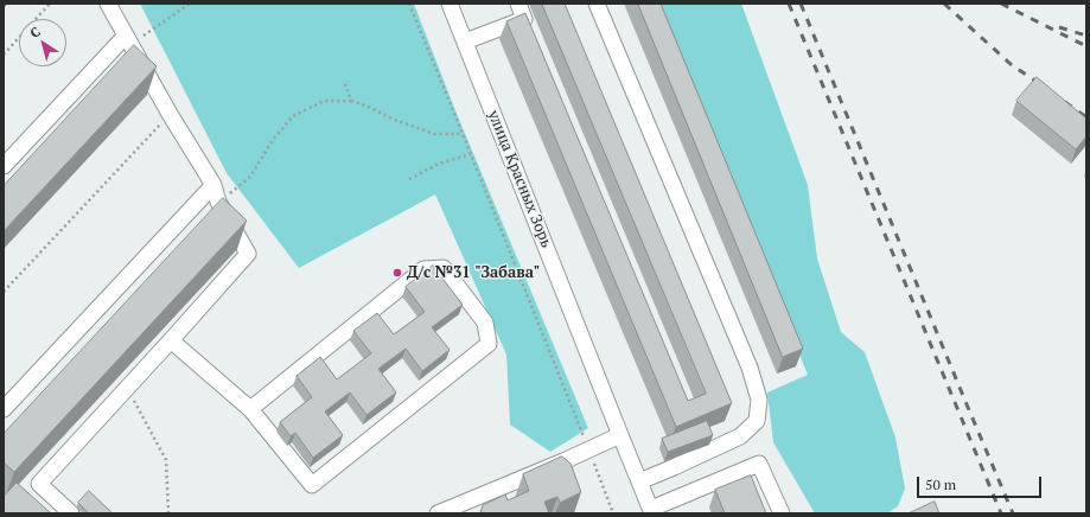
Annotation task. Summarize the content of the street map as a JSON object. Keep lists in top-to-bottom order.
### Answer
{
  "streets": {
    "street": ["улица Красных Зорь"]
  },
  "places": ["Д/с №31 \"Забава\""],
  "scale_bar": "50 m",
  "north": "top left"
}
